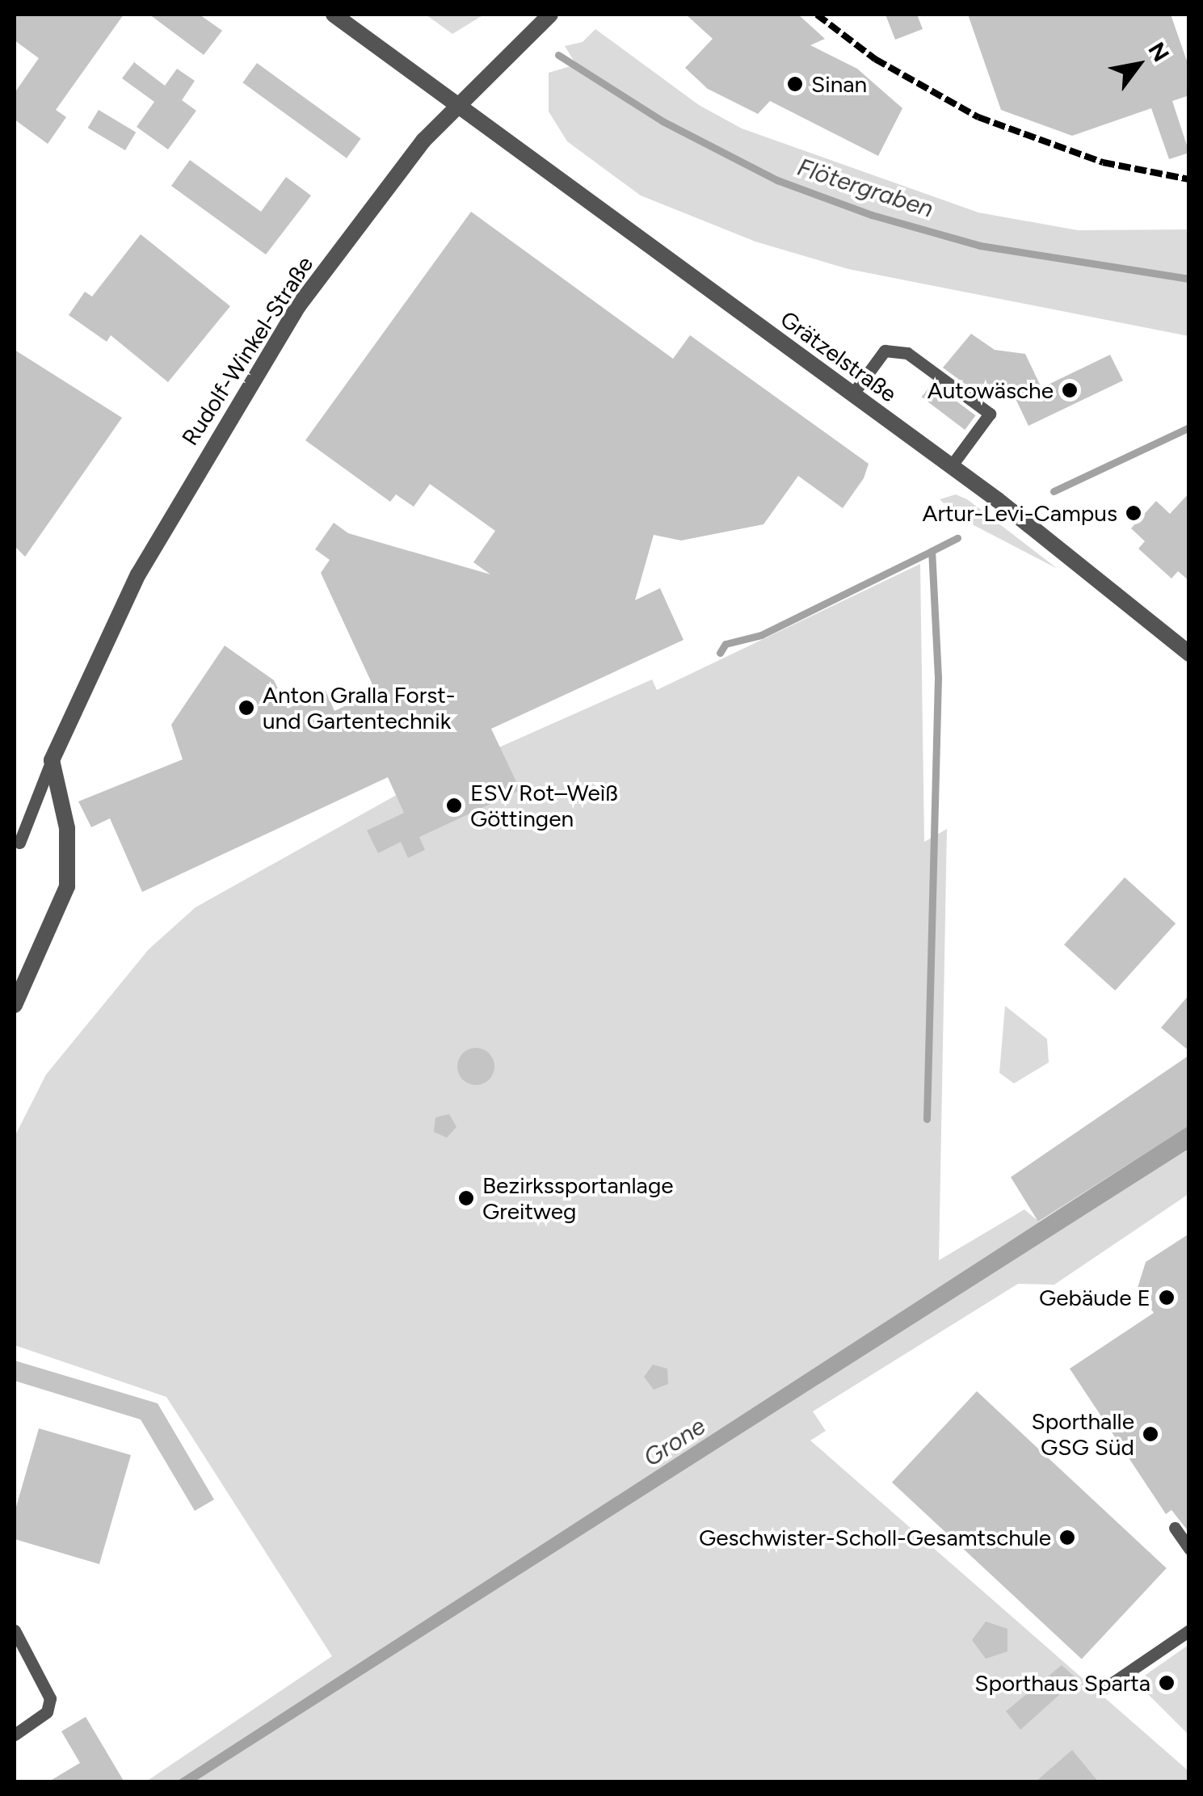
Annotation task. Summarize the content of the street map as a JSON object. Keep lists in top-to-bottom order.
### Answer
{
  "streets": {
    "street": ["Rudolf-Winkel-Straße", "Grätzelstraße"]
  },
  "crossings": [
    ["Rudolf-Winkel-Straße", "Grätzelstraße"]
  ],
  "water": ["Flötergraben", "Grone"],
  "places": [
    "Sinan",
    "Autowäsche",
    "Artur-Levi-Campus",
    "Anton Gralla Forst- und Gartentechnik",
    "ESV Rot–Weìß Göttingen",
    "Bezirkssportanlage Greitweg",
    "Gebäude E",
    "Sporthalle GSG Süd",
    "Geschwister-Scholl-Gesamtschule",
    "Sporthaus Sparta"
  ],
  "north": "top right"
}
